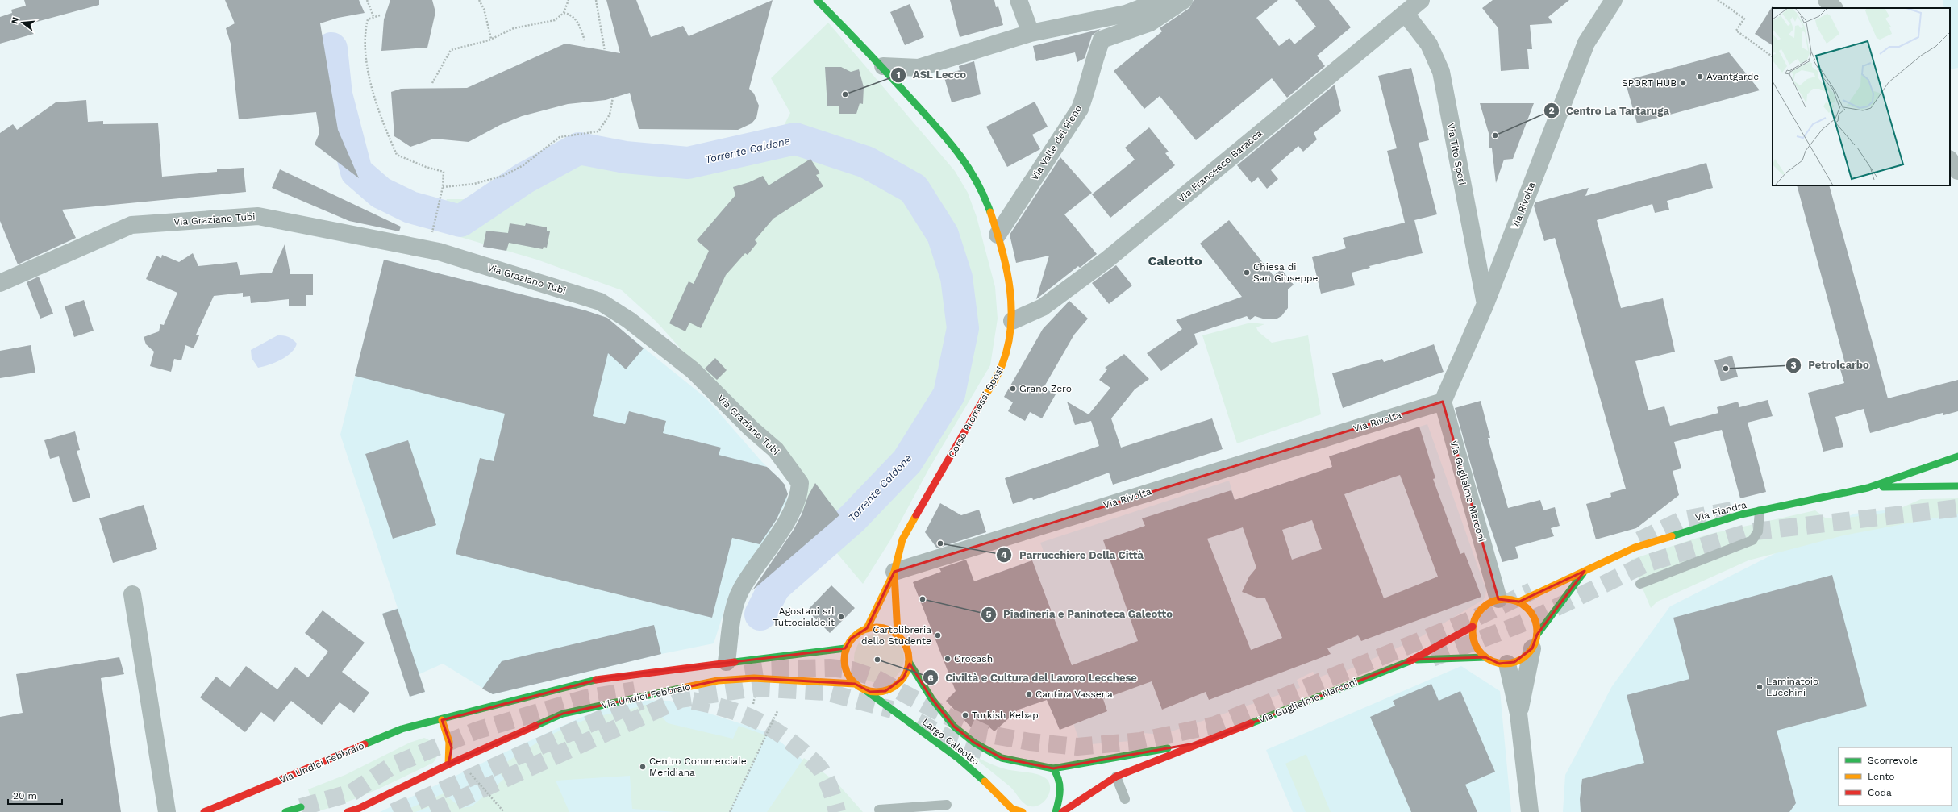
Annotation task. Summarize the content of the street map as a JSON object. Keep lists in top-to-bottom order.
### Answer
{
  "streets": {
    "main road": [
      "Corso Promessi Sposi",
      "Via Guglielmo Marconi",
      "Via Fiandra",
      "Via Undici Febbraio",
      "Largo Caleotto"
    ],
    "street": [
      "Via Valle del Pieno",
      "Via Tito Speri",
      "Via Francesco Baracca",
      "Via Rivolta",
      "Via Graziano Tubi"
    ]
  },
  "crossings": [
    ["Via Valle del Pieno", "Corso Promessi Sposi"],
    ["Via Tito Speri", "Via Francesco Baracca"],
    ["Via Tito Speri", "Via Rivolta"],
    ["Via Francesco Baracca", "Corso Promessi Sposi"],
    ["Via Rivolta", "Corso Promessi Sposi"],
    ["Via Rivolta", "Via Guglielmo Marconi"],
    ["Via Graziano Tubi", "Via Undici Febbraio"],
    ["Corso Promessi Sposi", "Via Undici Febbraio"],
    ["Corso Promessi Sposi", "Largo Caleotto"],
    ["Via Guglielmo Marconi", "Via Fiandra"],
    ["Via Guglielmo Marconi", "Largo Caleotto"],
    ["Via Undici Febbraio", "Largo Caleotto"]
  ],
  "districts": ["Caleotto"],
  "water": ["Torrente Caldone"],
  "places": [
    "Avantgarde",
    "SPORT HUB",
    "ASL Lecco",
    "Centro La Tartaruga",
    "Chiesa di San Giuseppe",
    "Petrolcarbo",
    "Grano Zero",
    "Parrucchiere Della Città",
    "Piadineria e Paninoteca Galeotto",
    "Agostani srl Tuttocialde.it",
    "Cartolibreria dello Studente",
    "Orocash",
    "Civiltà e Cultura del Lavoro Lecchese",
    "Laminatoio Lucchini",
    "Cantina Vassena",
    "Turkish Kebap",
    "Centro Commerciale Meridiana"
  ],
  "legend": ["Scorrevole", "Lento", "Coda"],
  "scale_bar": "20 m",
  "north": "left"
}
